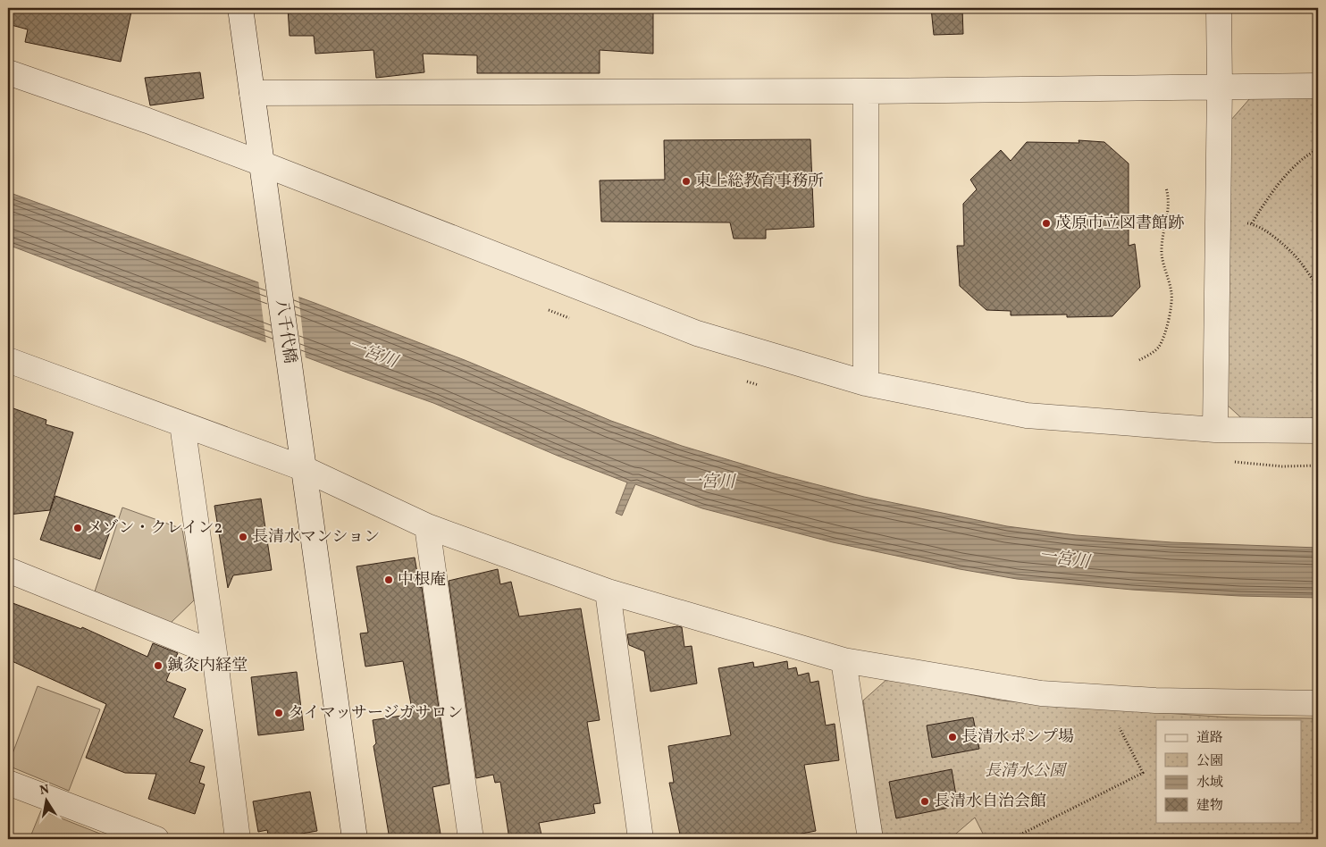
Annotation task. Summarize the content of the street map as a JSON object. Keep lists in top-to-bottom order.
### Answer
{
  "streets": {
    "street": ["八千代橋"]
  },
  "water": ["一宮川"],
  "parks": ["長清水公園"],
  "places": [
    "東上総教育事務所",
    "茂原市立図書館跡",
    "メゾン・クレイン2",
    "長清水マンション",
    "中根庵",
    "鍼灸内経堂",
    "タイマッサージガサロン",
    "長清水ポンプ場",
    "長清水自治会館"
  ],
  "legend": [
    "道路",
    "公園",
    "水域",
    "建物"
  ],
  "north": "top"
}
